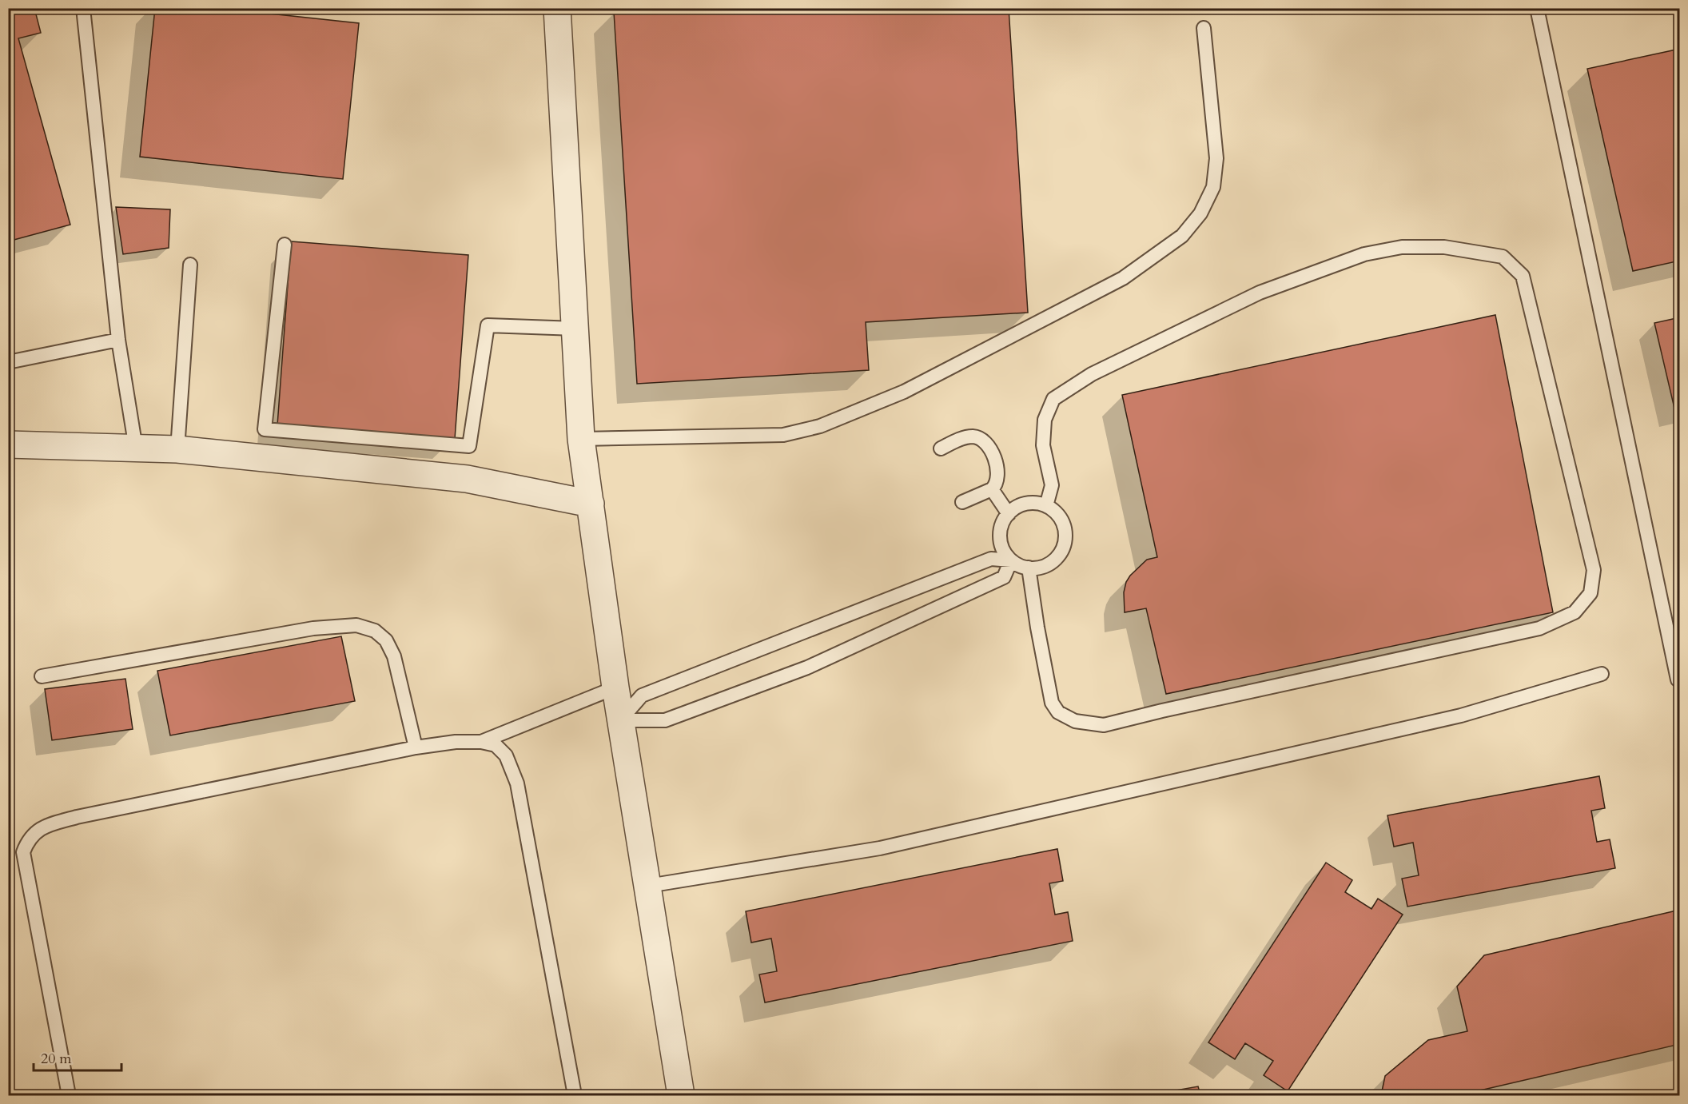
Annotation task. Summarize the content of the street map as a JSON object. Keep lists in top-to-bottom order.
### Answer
{
  "scale_bar": "20 m"
}
